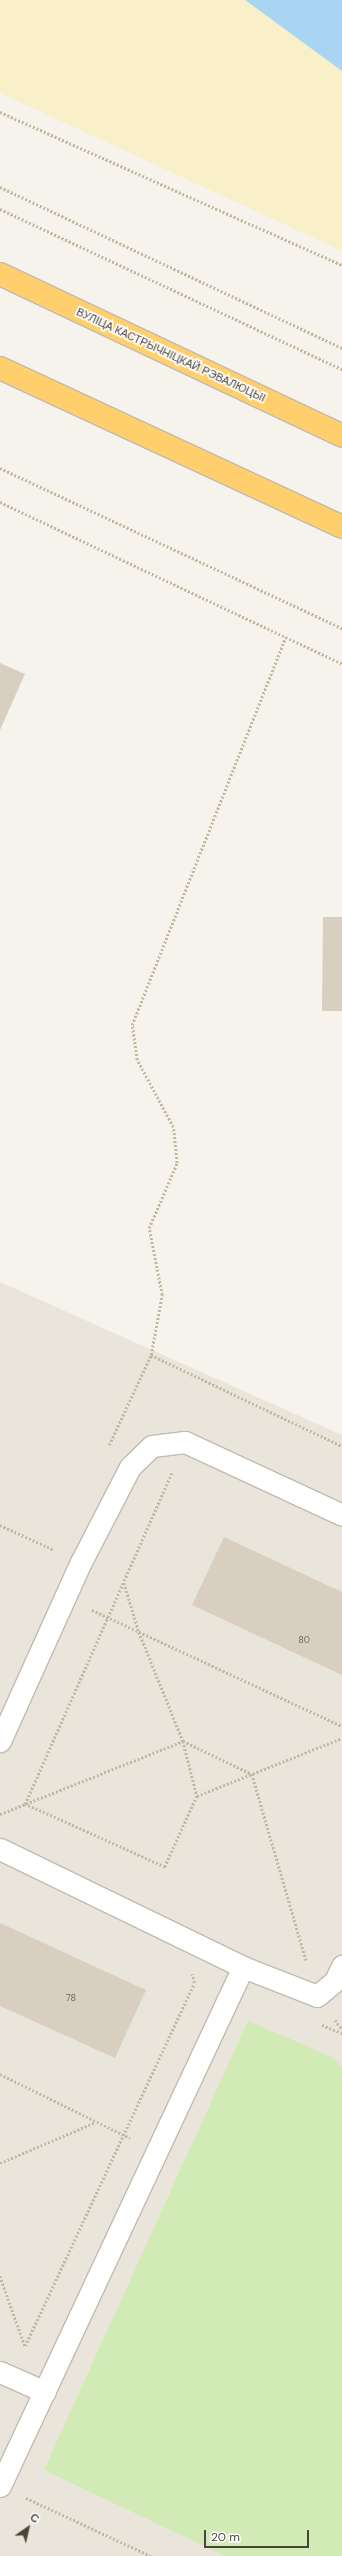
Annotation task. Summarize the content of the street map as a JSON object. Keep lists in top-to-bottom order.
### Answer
{
  "streets": {
    "highway": ["ВУЛІЦА КАСТРЫЧНІЦКАЙ РЭВАЛЮЦЫІ"]
  },
  "house_numbers": ["80", "78"],
  "scale_bar": "20 m",
  "north": "top right"
}
